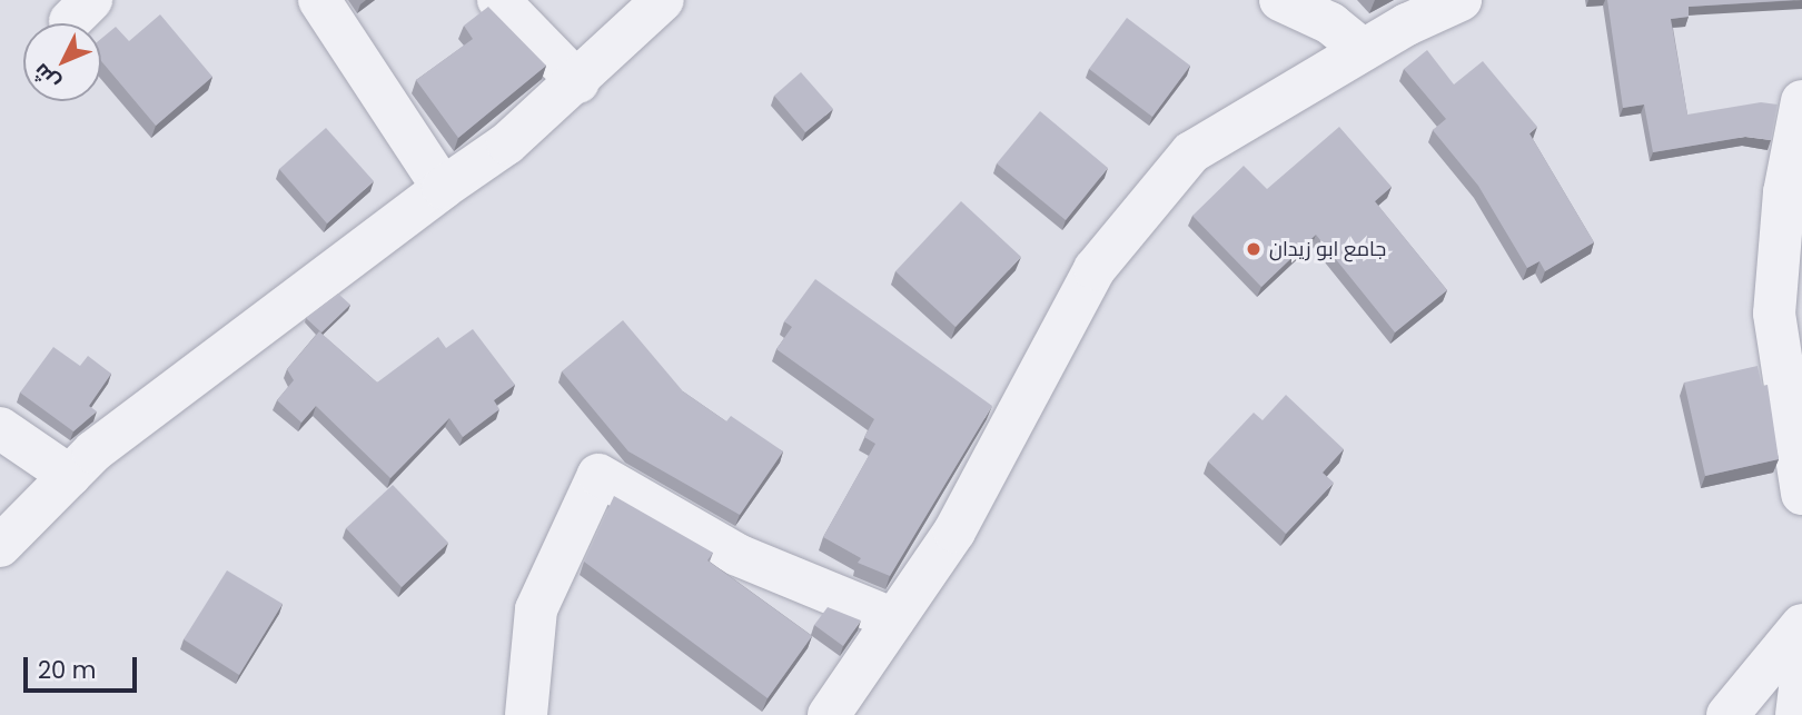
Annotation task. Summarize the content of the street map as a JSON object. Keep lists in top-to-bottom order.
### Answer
{
  "places": ["جامع ابو زيدان"],
  "scale_bar": "20 m",
  "north": "bottom left"
}
